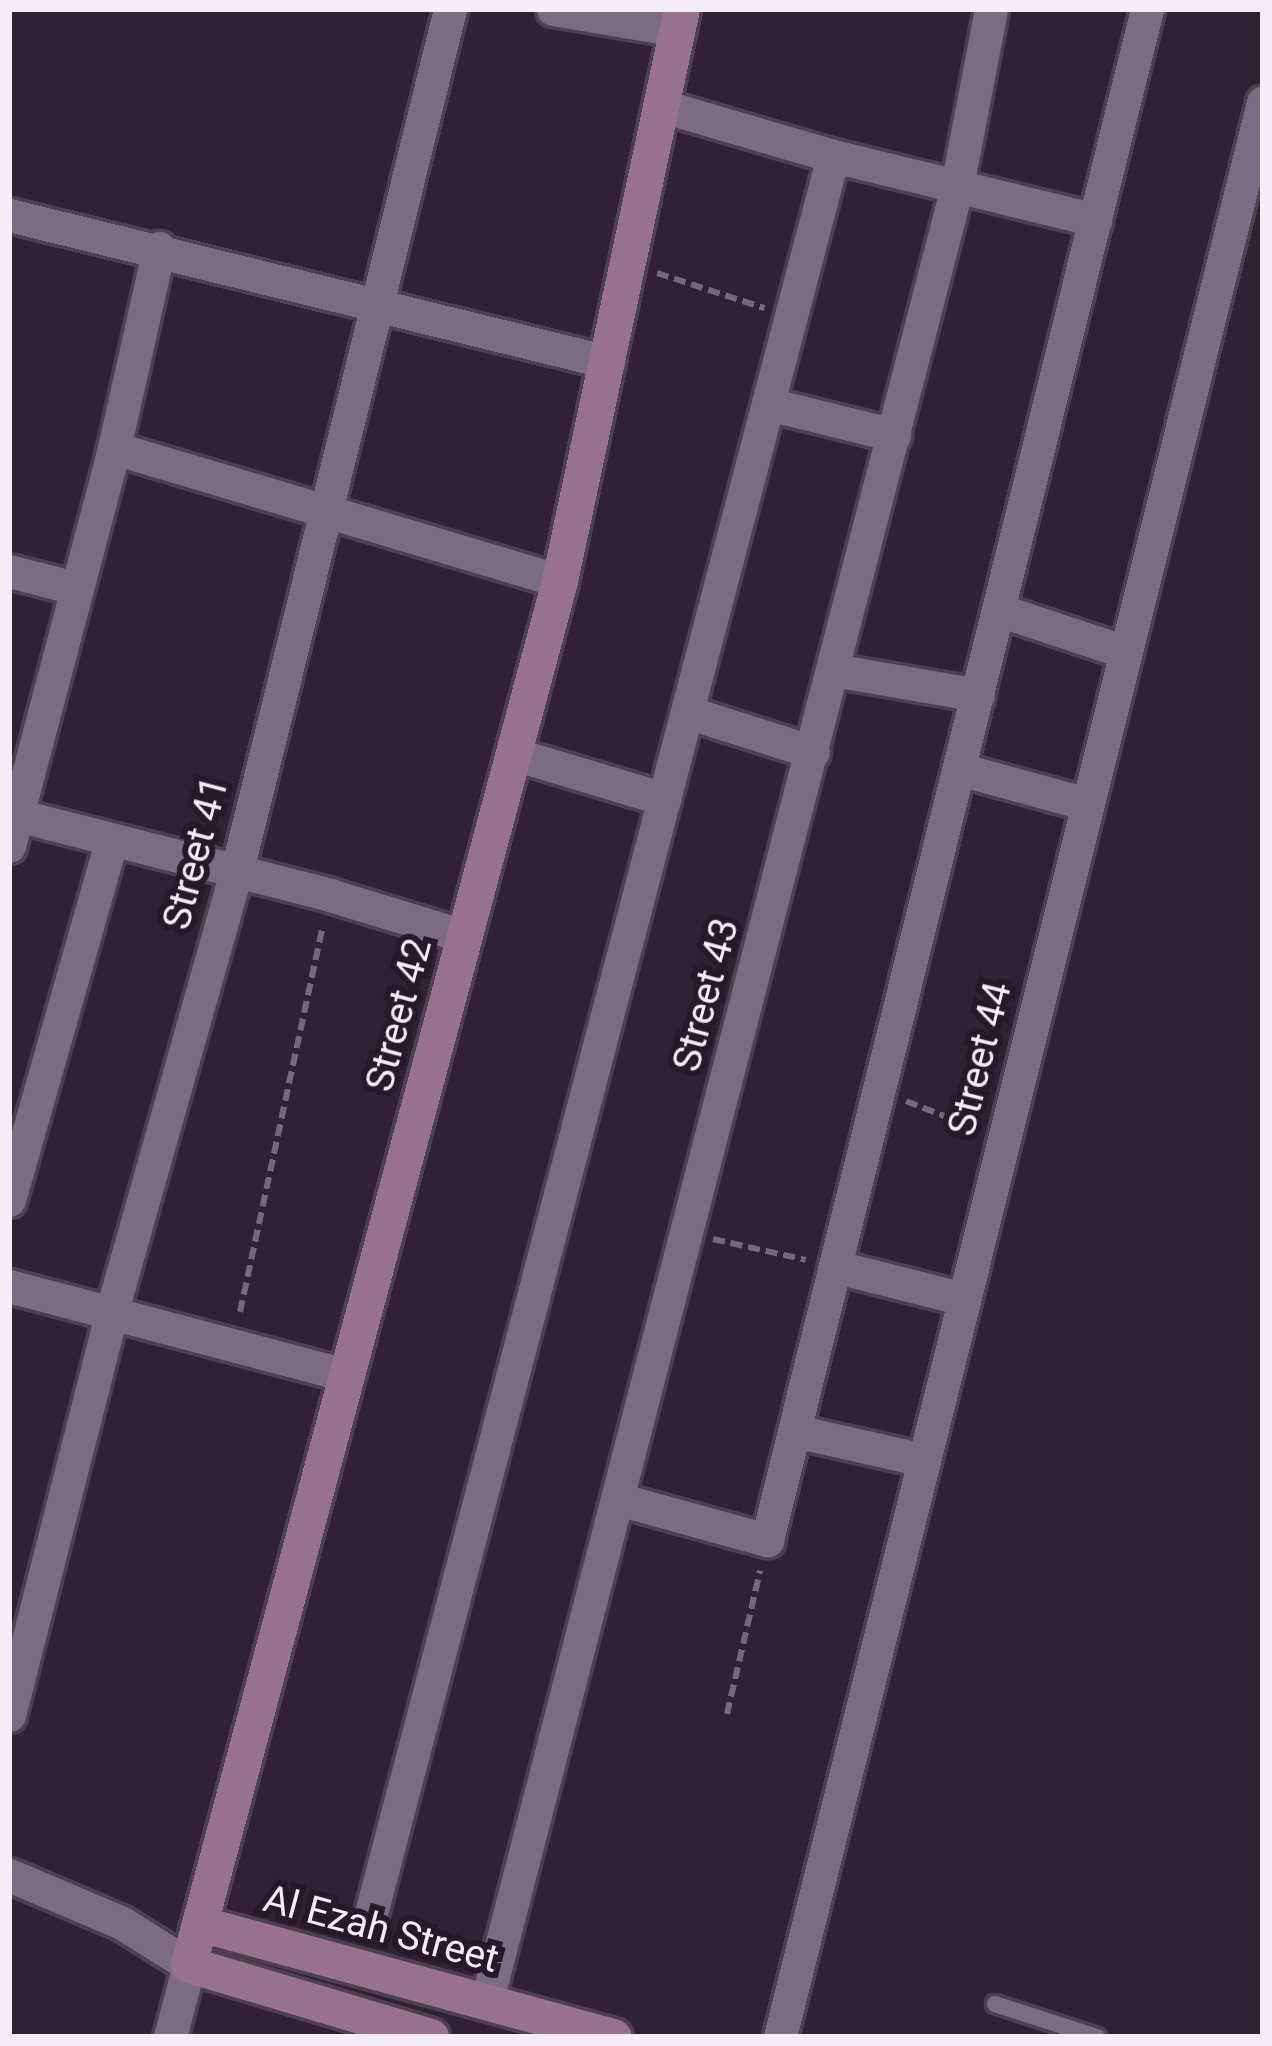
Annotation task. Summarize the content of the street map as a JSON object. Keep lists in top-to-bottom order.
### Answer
{
  "streets": {
    "main road": ["Street 42", "Al Ezah Street"],
    "street": ["Street 41", "Street 43", "Street 44"]
  },
  "crossings": [
    ["Street 43", "Al Ezah Street"],
    ["Street 42", "Al Ezah Street"]
  ]
}
